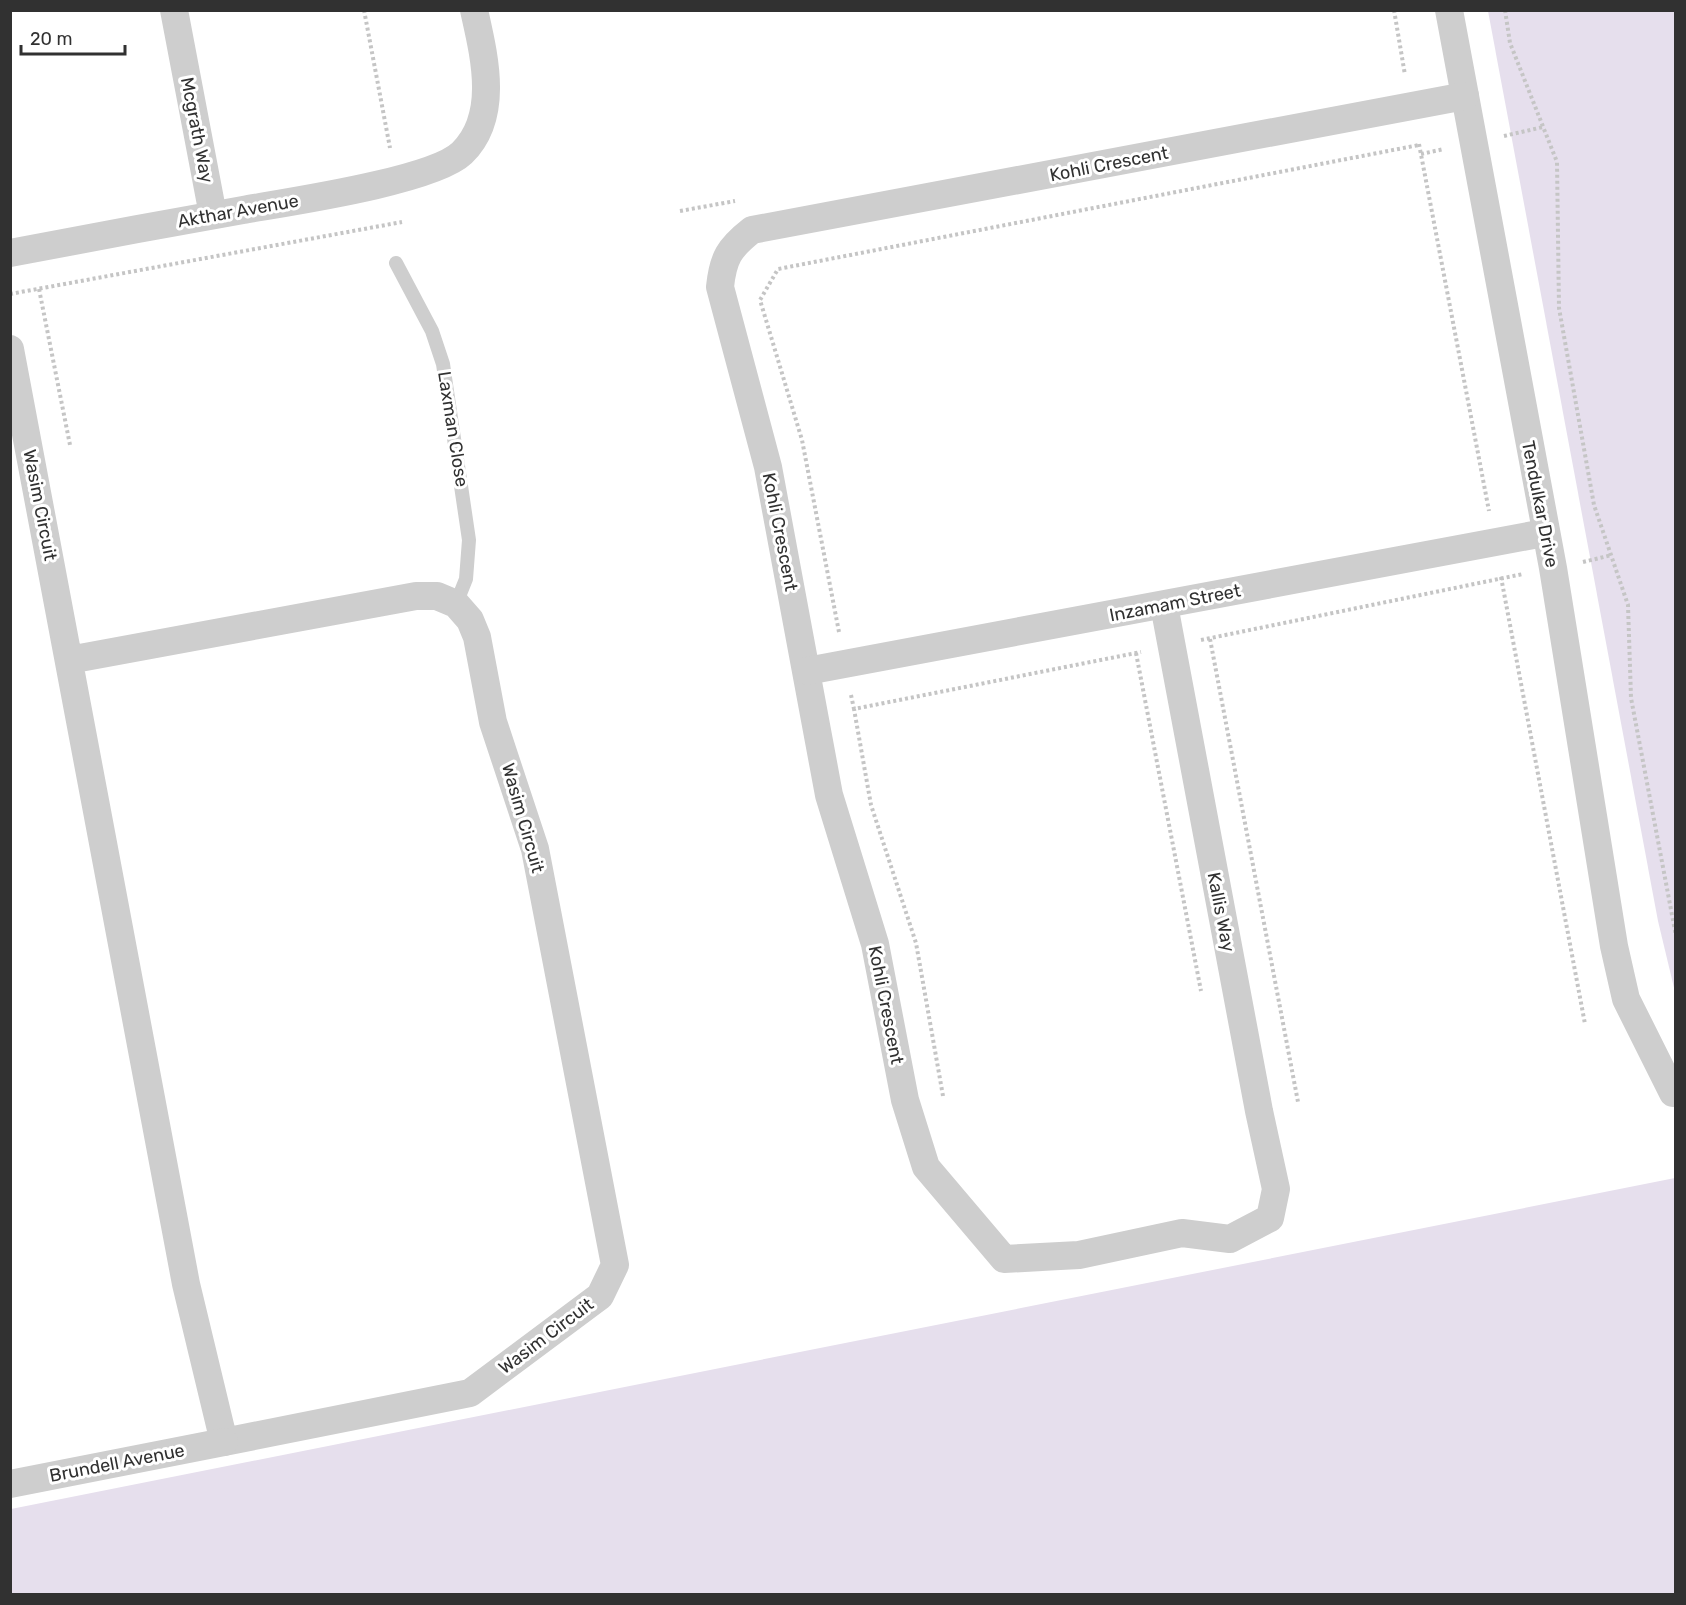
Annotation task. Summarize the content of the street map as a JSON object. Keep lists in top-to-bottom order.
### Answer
{
  "streets": {
    "street": [
      "Mcgrath Way",
      "Kohli Crescent",
      "Akthar Avenue",
      "Tendulkar Drive",
      "Wasim Circuit",
      "Inzamam Street",
      "Kallis Way",
      "Brundell Avenue"
    ],
    "lane": ["Laxman Close"]
  },
  "crossings": [
    ["Mcgrath Way", "Akthar Avenue"],
    ["Kohli Crescent", "Tendulkar Drive"],
    ["Kohli Crescent", "Inzamam Street"],
    ["Kohli Crescent", "Kallis Way"],
    ["Laxman Close", "Wasim Circuit"],
    ["Tendulkar Drive", "Inzamam Street"],
    ["Wasim Circuit", "Brundell Avenue"],
    ["Inzamam Street", "Kallis Way"]
  ],
  "scale_bar": "20 m"
}
